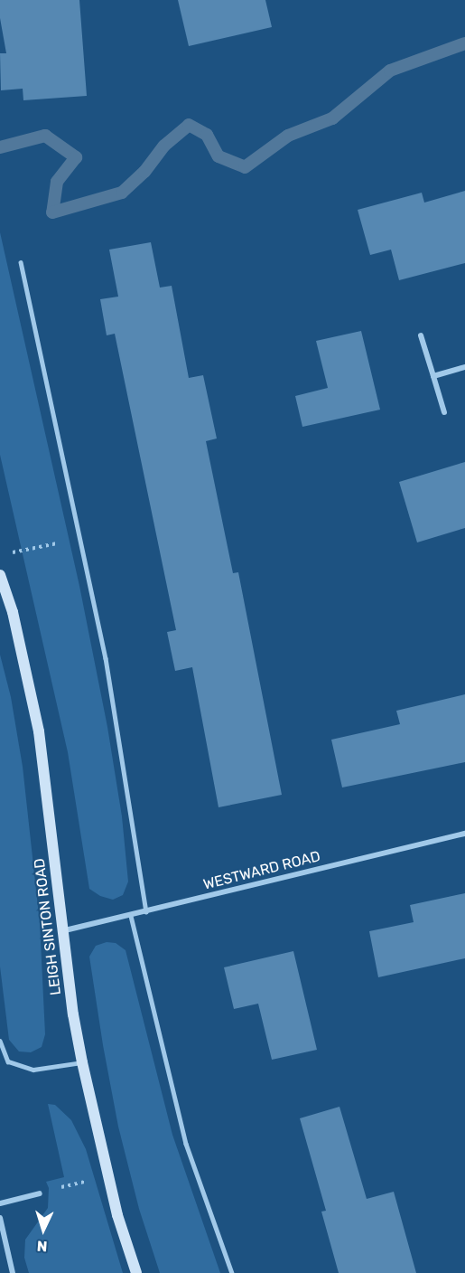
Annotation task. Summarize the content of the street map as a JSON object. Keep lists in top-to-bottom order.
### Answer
{
  "streets": {
    "main road": ["LEIGH SINTON ROAD"],
    "street": ["WESTWARD ROAD"]
  },
  "crossings": [
    ["WESTWARD ROAD", "LEIGH SINTON ROAD"]
  ],
  "north": "bottom"
}
